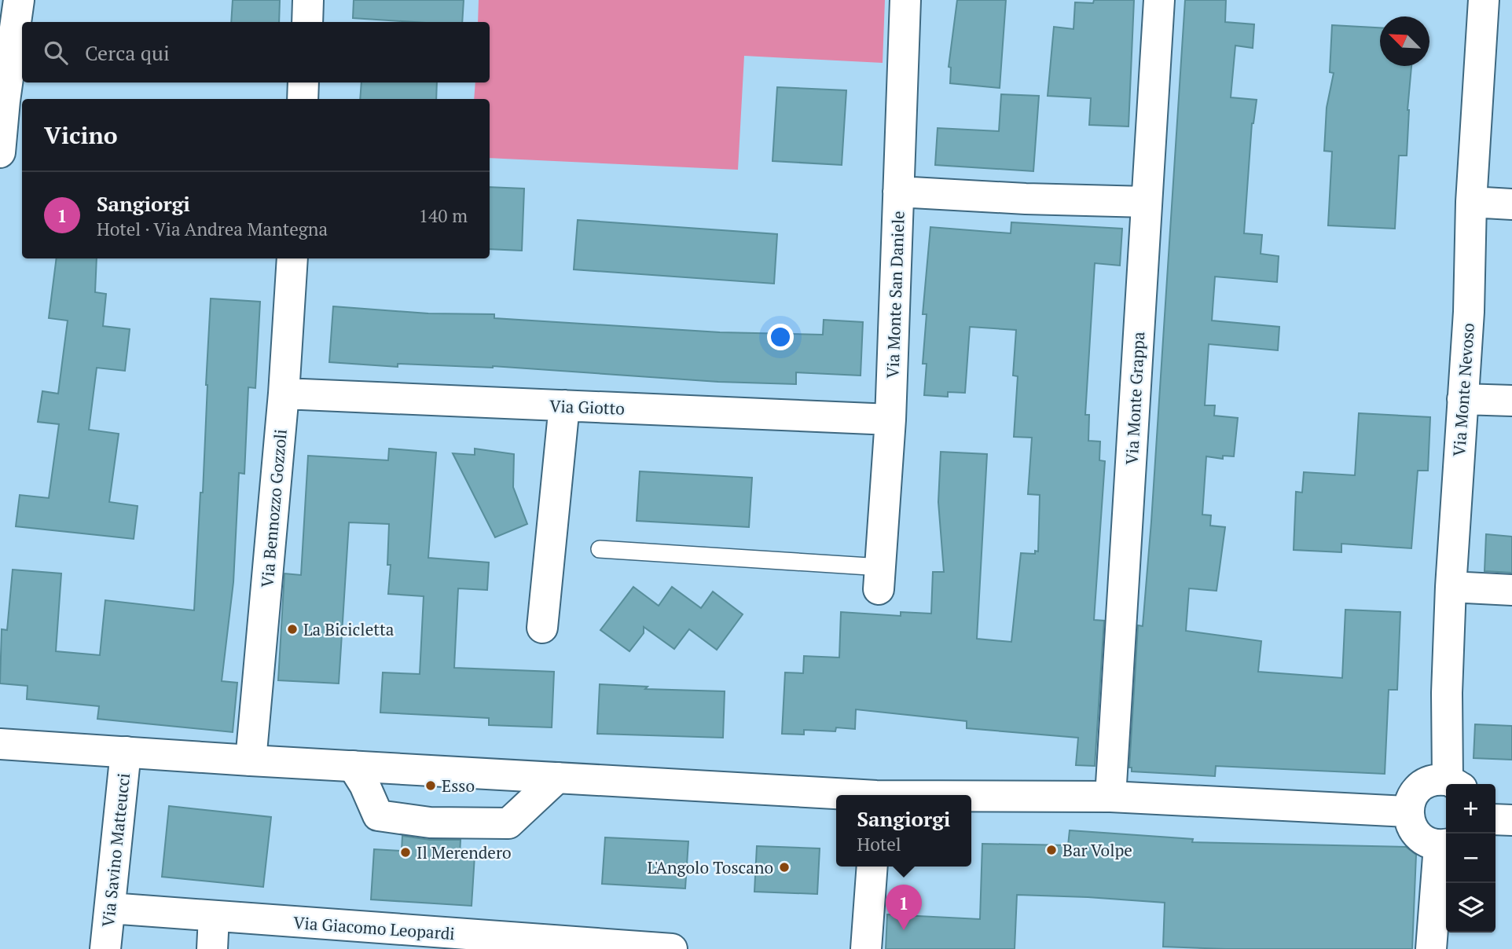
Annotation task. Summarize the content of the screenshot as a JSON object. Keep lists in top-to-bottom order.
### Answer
{
  "streets": {
    "street": [
      "Via Monte San Daniele",
      "Via Monte Nevoso",
      "Via Monte Grappa",
      "Via Giotto",
      "Via Bennozzo Gozzoli",
      "Via Savino Matteucci",
      "Via Giacomo Leopardi"
    ]
  },
  "crossings": [
    ["Via Monte San Daniele", "Via Giotto"],
    ["Via Giotto", "Via Bennozzo Gozzoli"],
    ["Via Savino Matteucci", "Via Giacomo Leopardi"]
  ],
  "places": [
    "La Bicicletta",
    "Esso",
    "Bar Volpe",
    "Il Merendero",
    "L'Angolo Toscano"
  ],
  "north": "top left",
  "page": {
    "search": "Cerca qui",
    "heading": "Vicino",
    "list": [
      {
        "mark": "1",
        "name": "Sangiorgi",
        "note": "Hotel · Via Andrea Mantegna",
        "value": "140 m"
      }
    ],
    "map_buttons": ["+", "−"],
    "popup": ["Sangiorgi", "Hotel"],
    "pins": "1"
  }
}
